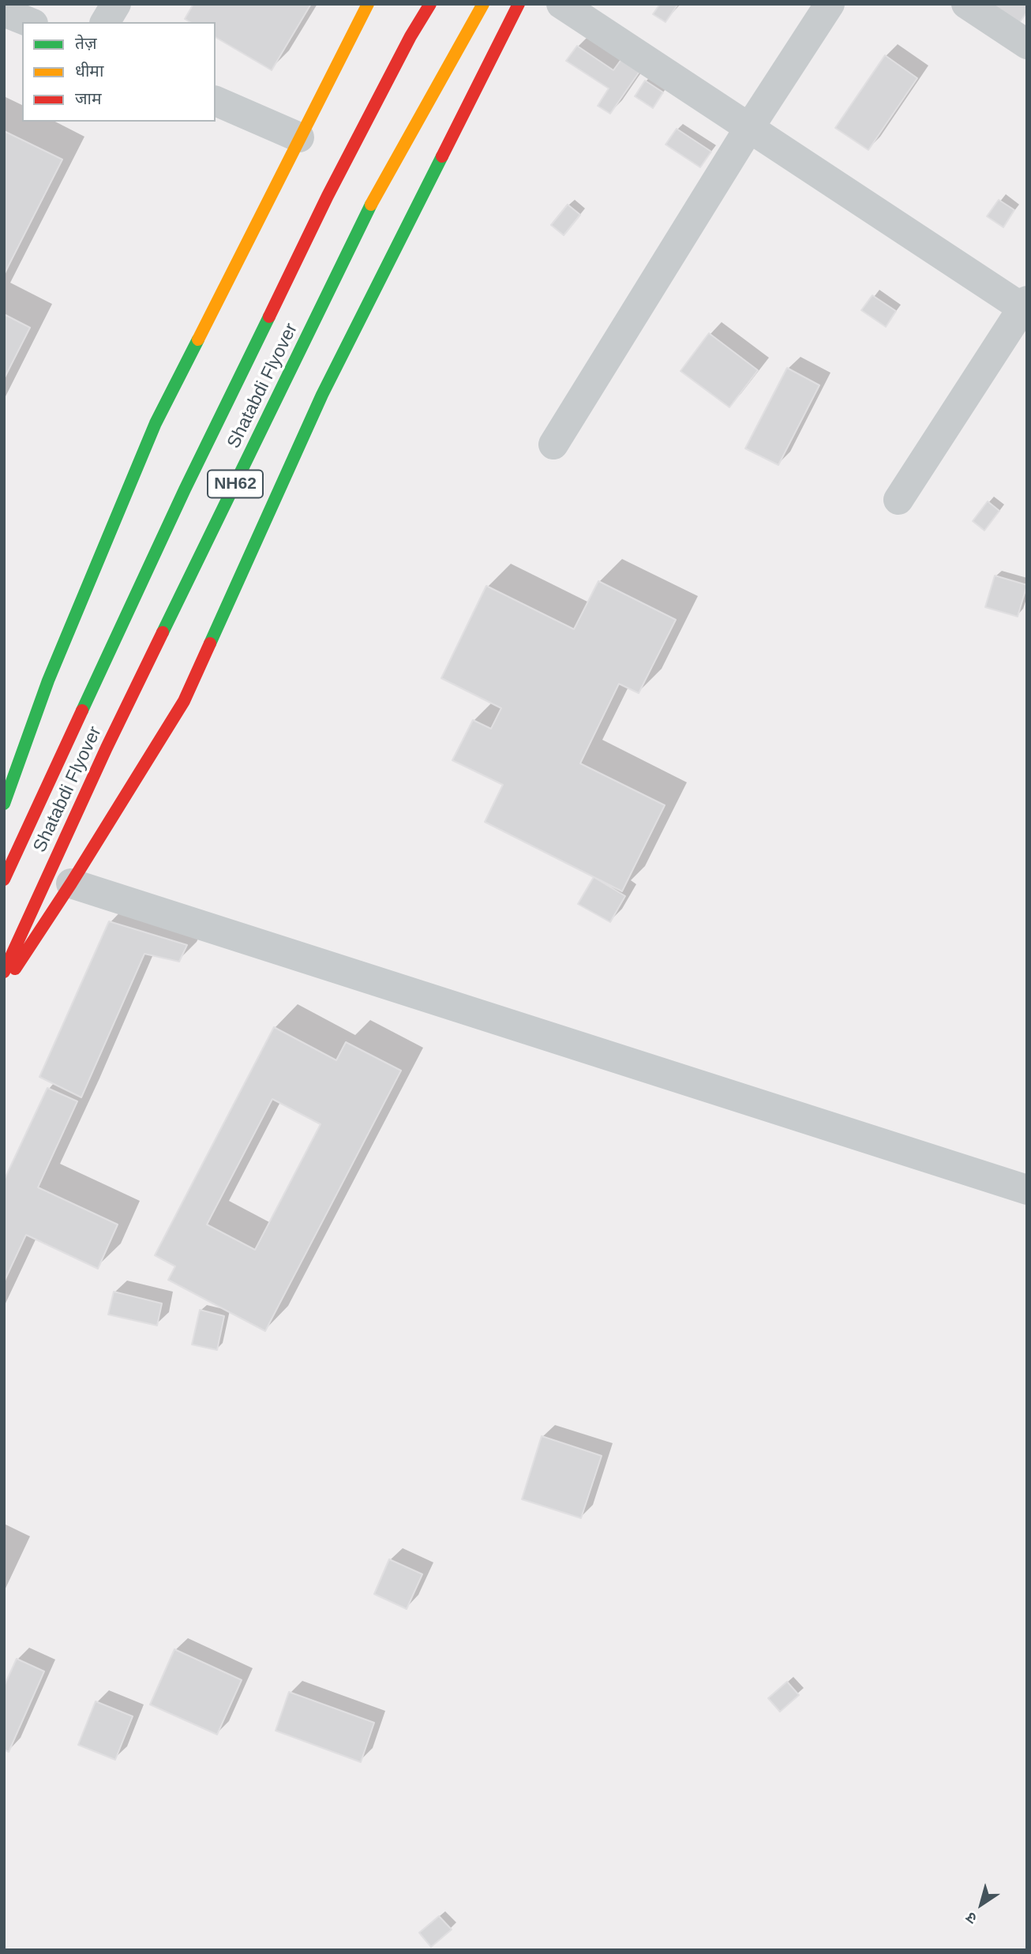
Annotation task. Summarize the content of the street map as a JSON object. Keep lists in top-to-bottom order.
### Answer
{
  "streets": {
    "main road": ["Shatabdi Flyover", "NH62"]
  },
  "legend": ["तेज़", "धीमा", "जाम"],
  "north": "bottom left"
}
